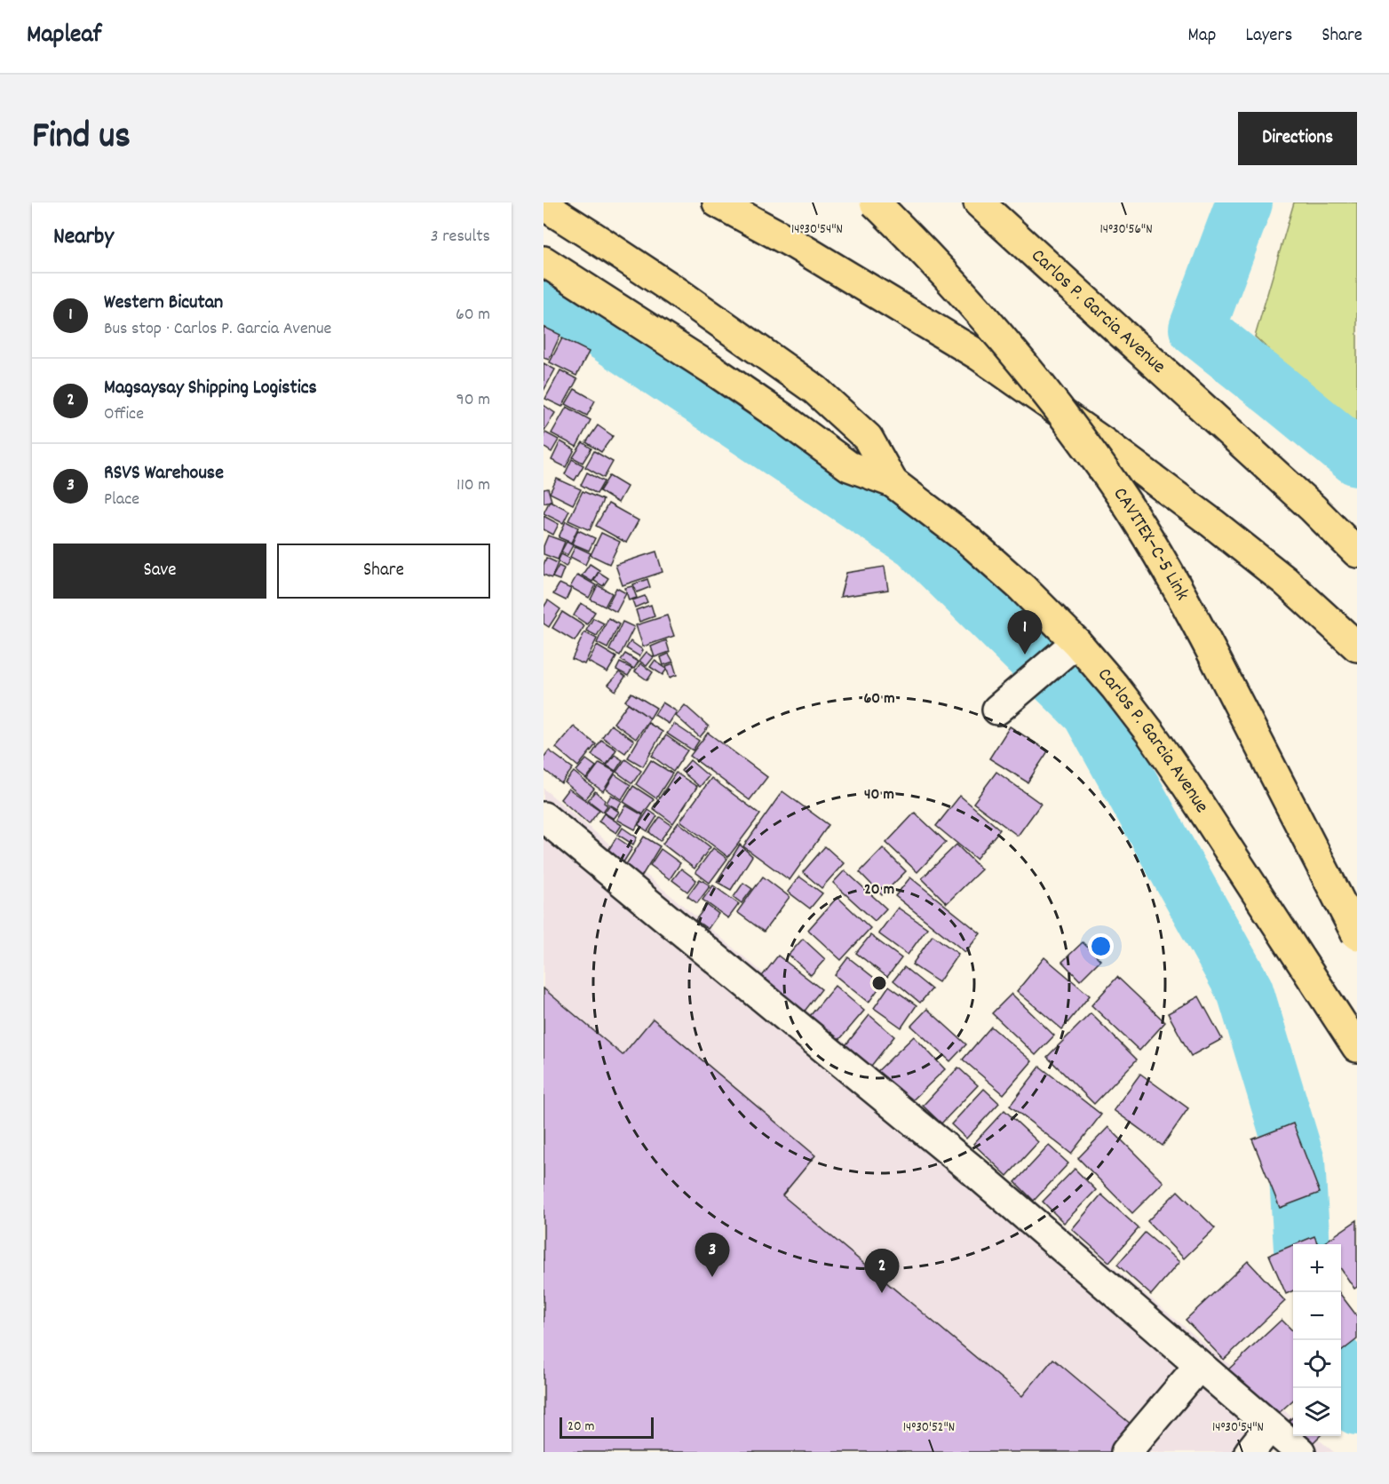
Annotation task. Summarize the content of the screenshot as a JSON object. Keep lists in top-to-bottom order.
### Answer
{
  "streets": {
    "main road": ["Carlos P. Garcia Avenue", "CAVITEX–C-5 Link"]
  },
  "scale_bar": "20 m",
  "page": {
    "header": "Mapleaf",
    "nav": ["Map", "Layers", "Share"],
    "title": "Find us",
    "buttons": [
      "Directions",
      ["Save", "Share"]
    ],
    "heading": ["Nearby", "3 results"],
    "list": [
      {
        "mark": "1",
        "name": "Western Bicutan",
        "note": "Bus stop · Carlos P. Garcia Avenue",
        "value": "60 m"
      },
      {
        "mark": "2",
        "name": "Magsaysay Shipping Logistics",
        "note": "Office",
        "value": "90 m"
      },
      {
        "mark": "3",
        "name": "RSVS Warehouse",
        "note": "Place",
        "value": "110 m"
      }
    ],
    "pins": ["1", "3", "2"],
    "map_buttons": ["+", "−"],
    "scale": "20 m"
  },
  "coordinates": ["14°30'56\"N", "14°30'54\"N", "14°30'52\"N"],
  "rings": ["60 m", "40 m", "20 m"]
}
